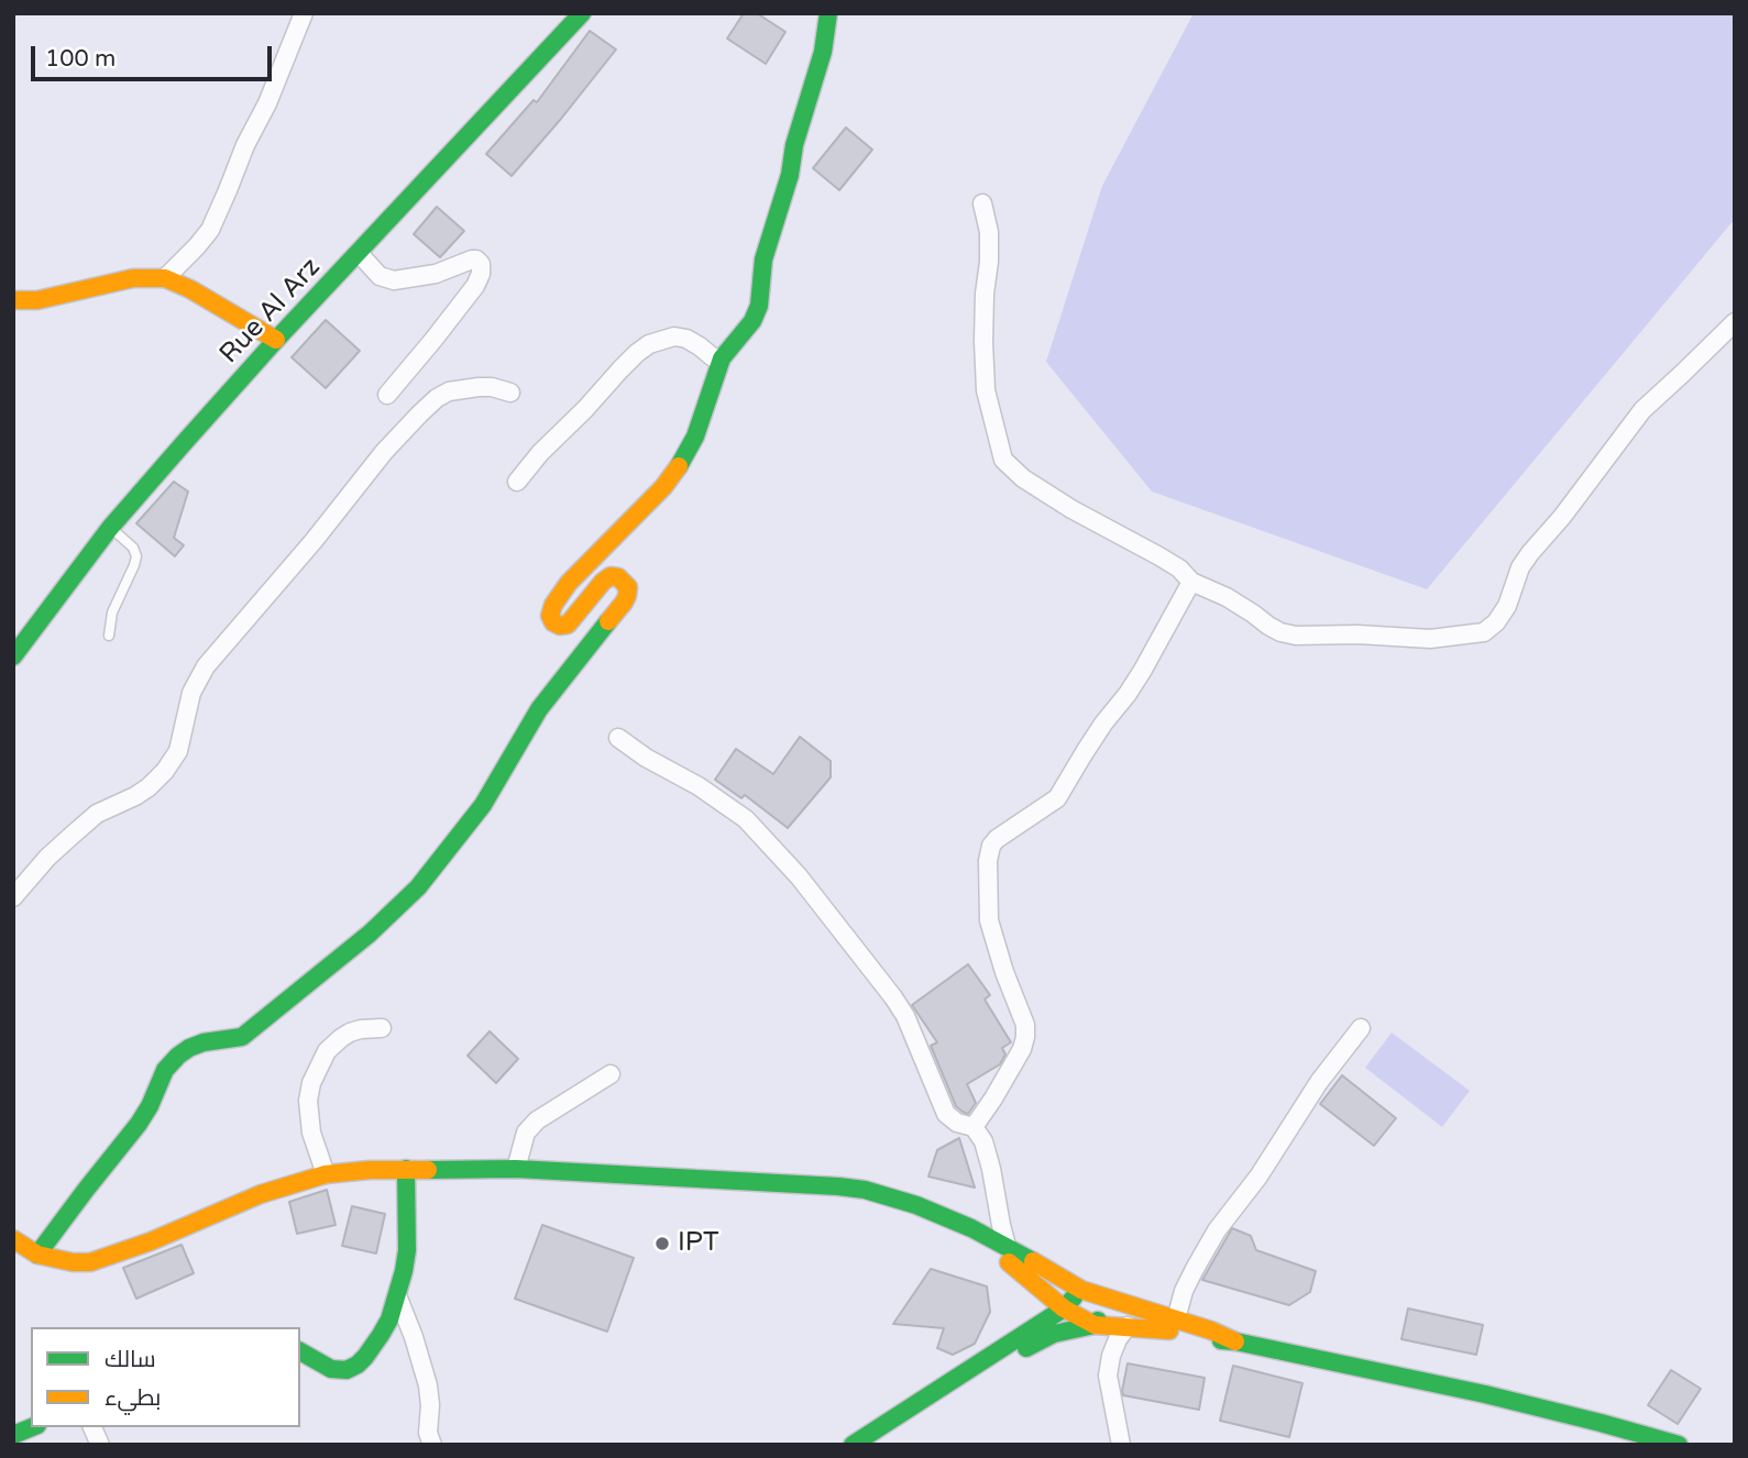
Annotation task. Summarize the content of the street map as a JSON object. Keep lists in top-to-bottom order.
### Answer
{
  "streets": {
    "main road": ["Rue Al Arz"]
  },
  "places": ["IPT"],
  "legend": ["سالك", "بطيء"],
  "scale_bar": "100 m"
}
